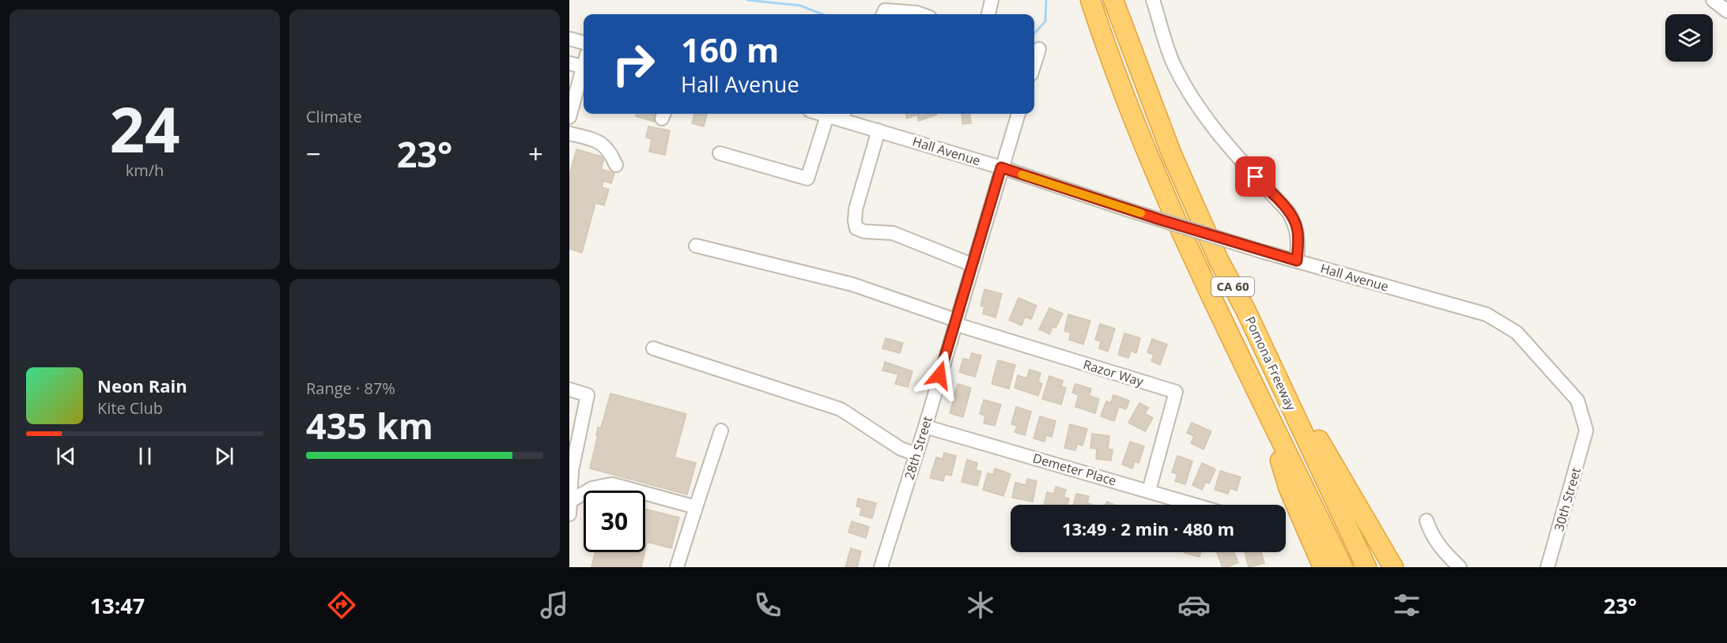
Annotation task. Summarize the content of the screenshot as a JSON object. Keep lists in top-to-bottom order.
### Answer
{
  "streets": {
    "highway": ["CA 60", "Pomona Freeway"],
    "street": [
      "Hall Avenue",
      "Razor Way",
      "28th Street",
      "Demeter Place",
      "30th Street"
    ]
  },
  "crossings": [
    ["Hall Avenue", "28th Street"],
    ["Hall Avenue", "30th Street"],
    ["Razor Way", "28th Street"],
    ["Razor Way", "Demeter Place"],
    ["28th Street", "Demeter Place"]
  ],
  "page": {
    "tile": [
      ["24", "km/h"],
      "Climate",
      ["Range · 87%", "435 km"]
    ],
    "turn": ["160 m", "Hall Avenue"],
    "heat": ["−", "23°", "+"],
    "song": ["Neon Rain", "Kite Club"],
    "limit": "30",
    "trip": "13:49 · 2 min · 480 m",
    "tabs": ["13:47", "23°"]
  }
}
